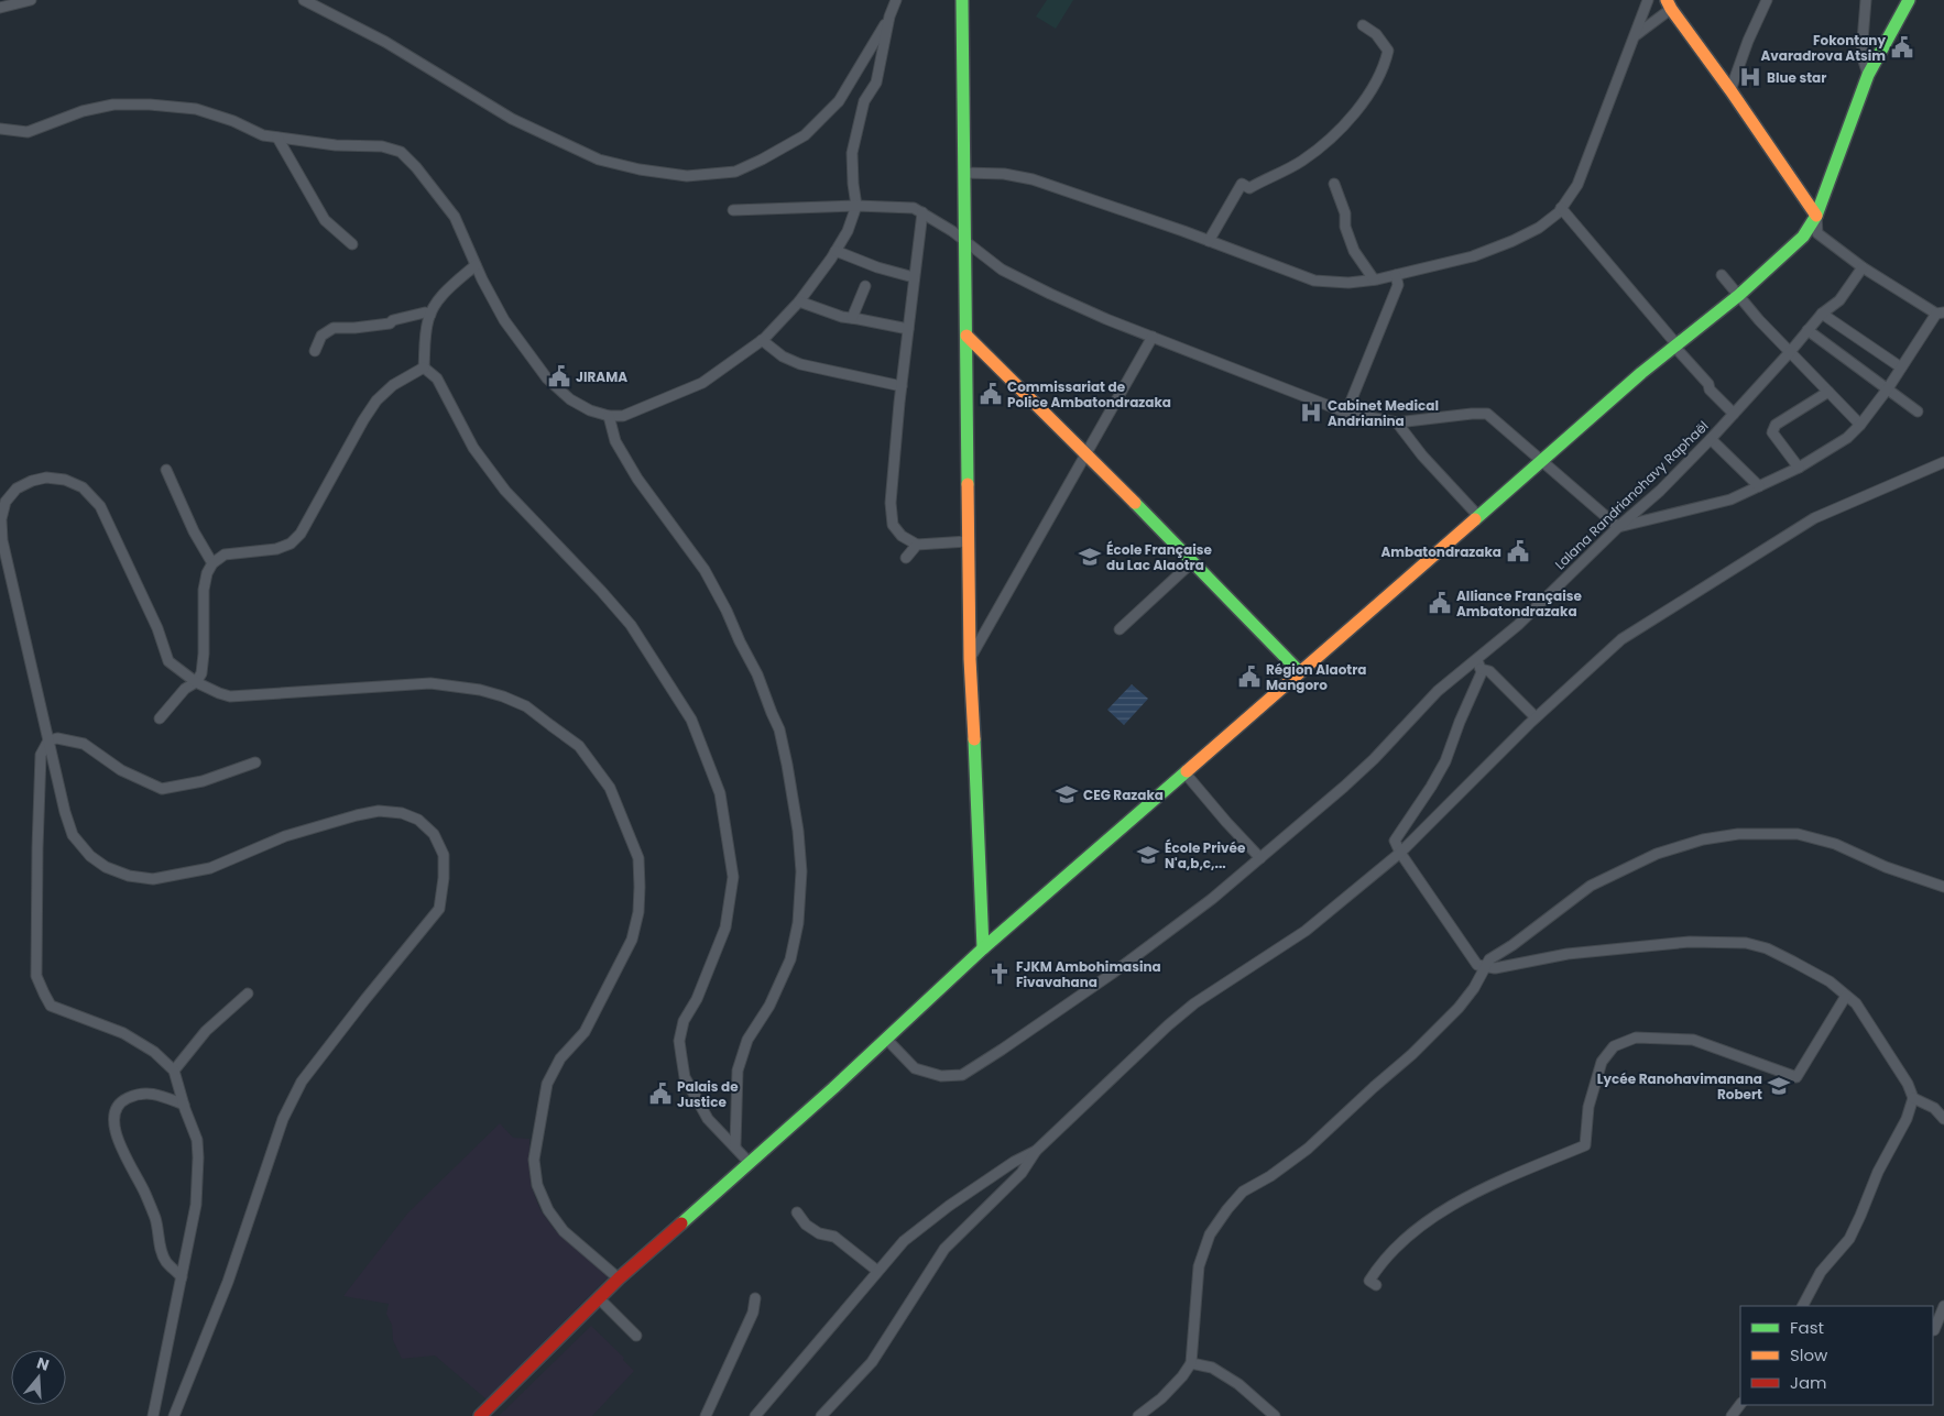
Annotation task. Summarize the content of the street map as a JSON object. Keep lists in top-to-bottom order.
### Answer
{
  "streets": {
    "street": ["Lalana Randrianohavy Raphaël"]
  },
  "places": {
    "public building": [
      "Fokontany Avaradrova Atsim",
      "JIRAMA",
      "Commissariat de Police Ambatondrazaka",
      "Ambatondrazaka",
      "Alliance Française Ambatondrazaka",
      "Région Alaotra Mangoro",
      "Palais de Justice"
    ],
    "hospital": ["Blue star", "Cabinet Medical Andrianina"],
    "school or university": [
      "École Française du Lac Alaotra",
      "CEG Razaka",
      "École Privée N'a,b,c,...",
      "Lycée Ranohavimanana Robert"
    ],
    "church": ["FJKM Ambohimasina Fivavahana"]
  },
  "legend": ["Fast", "Slow", "Jam"],
  "north": "top"
}
